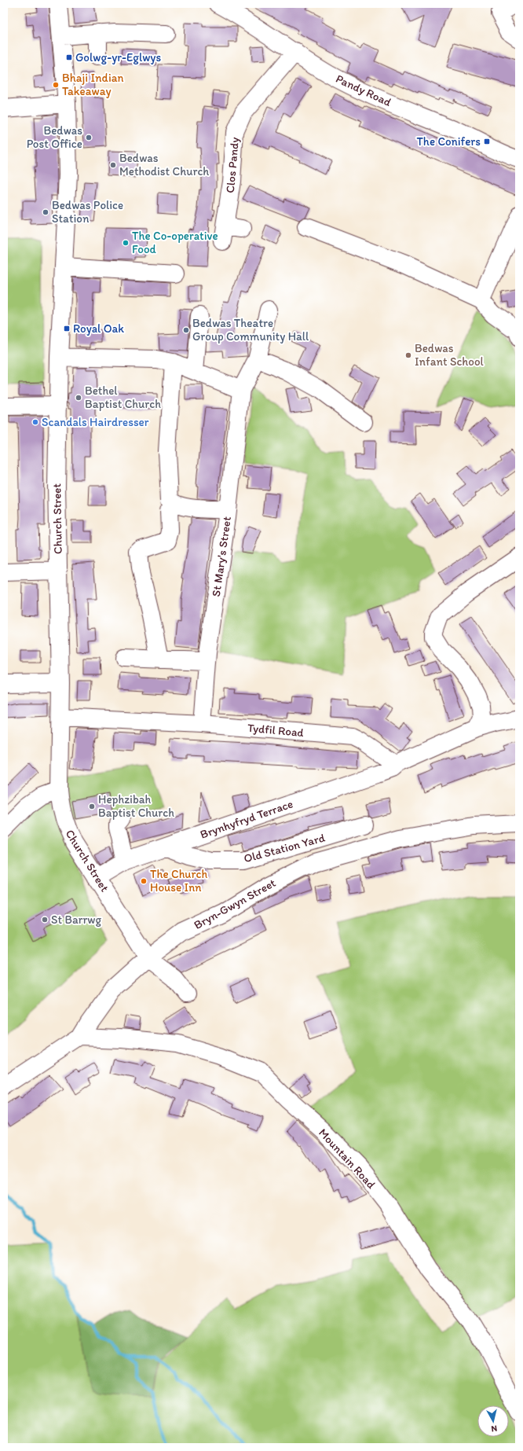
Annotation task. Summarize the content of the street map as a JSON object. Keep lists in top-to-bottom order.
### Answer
{
  "streets": {
    "street": [
      "Pandy Road",
      "Clos Pandy",
      "Church Street",
      "St Mary's Street",
      "Tydfil Road",
      "Brynhyfryd Terrace",
      "Old Station Yard",
      "Bryn-Gwyn Street",
      "Mountain Road"
    ]
  },
  "crossings": [
    ["Pandy Road", "Clos Pandy"],
    ["Church Street", "Tydfil Road"],
    ["Church Street", "Brynhyfryd Terrace"],
    ["Church Street", "Bryn-Gwyn Street"],
    ["St Mary's Street", "Tydfil Road"],
    ["Tydfil Road", "Brynhyfryd Terrace"],
    ["Brynhyfryd Terrace", "Old Station Yard"],
    ["Bryn-Gwyn Street", "Mountain Road"]
  ],
  "places": {
    "transit": ["Golwg-yr-Eglwys", "The Conifers", "Royal Oak"],
    "other": [
      "Bhaji Indian Takeaway",
      "Bedwas Post Office",
      "Bedwas Methodist Church",
      "Bedwas Police Station",
      "The Co-operative Food",
      "Bedwas Theatre Group Community Hall",
      "Bedwas Infant School",
      "Bethel Baptist Church",
      "Scandals Hairdresser",
      "Hephzibah Baptist Church",
      "The Church House Inn",
      "St Barrwg"
    ]
  },
  "north": "bottom"
}
